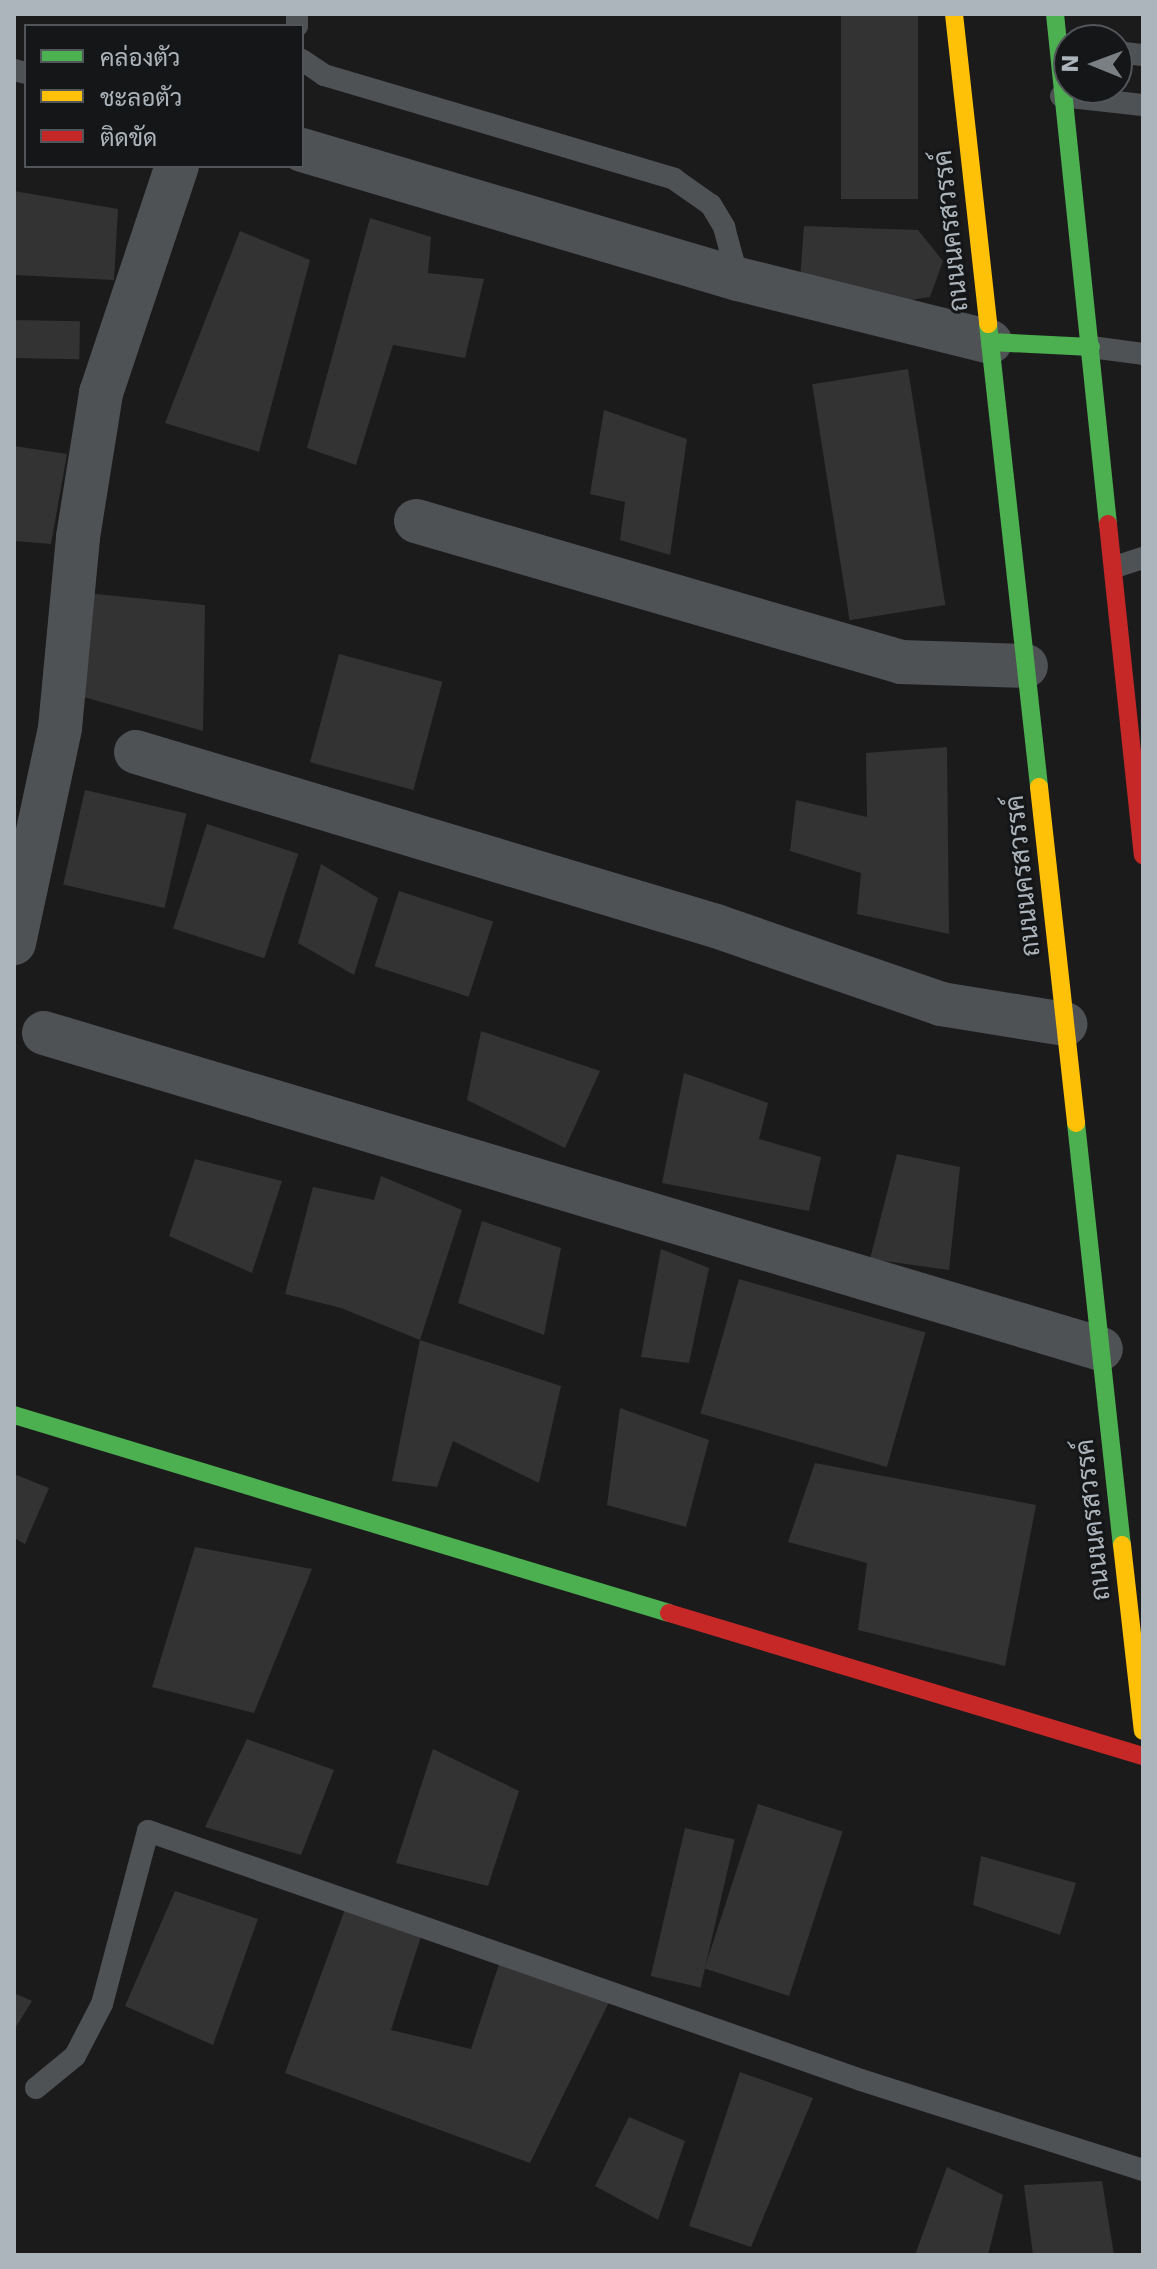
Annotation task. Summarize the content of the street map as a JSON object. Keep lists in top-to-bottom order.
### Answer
{
  "streets": {
    "main road": ["ถนนนครสวรรค์"]
  },
  "legend": ["คล่องตัว", "ชะลอตัว", "ติดขัด"],
  "north": "left"
}
